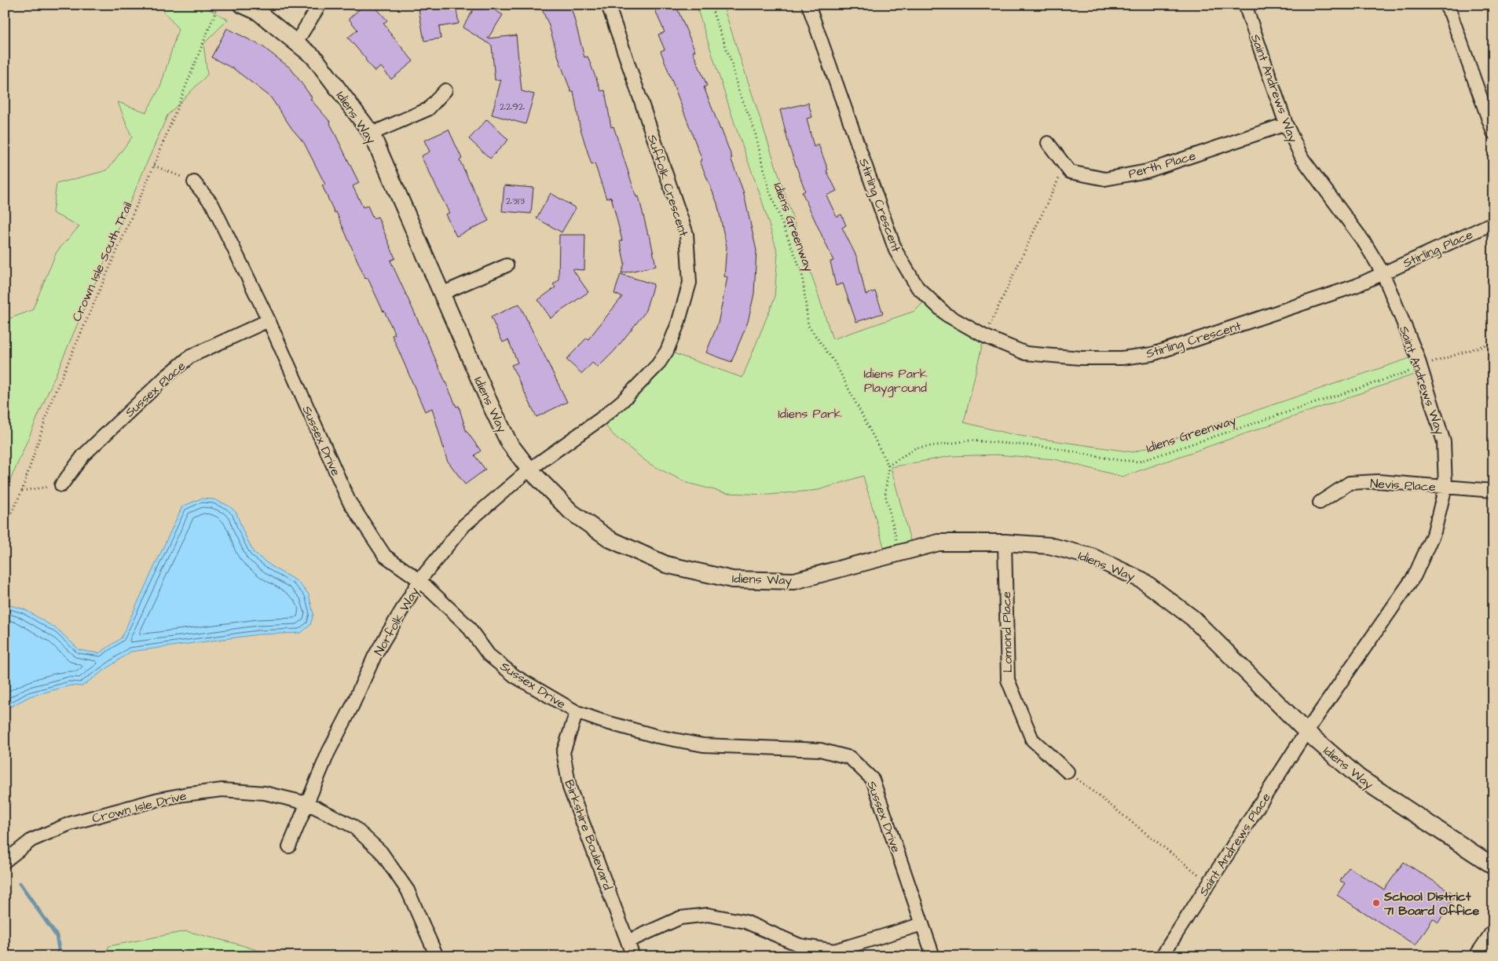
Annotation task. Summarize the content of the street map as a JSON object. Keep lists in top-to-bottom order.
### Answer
{
  "streets": {
    "street": [
      "Saint Andrews Way",
      "Idiens Way",
      "Perth Place",
      "Suffolk Crescent",
      "Stirling Crescent",
      "Stirling Place",
      "Sussex Place",
      "Sussex Drive",
      "Nevis Place",
      "Norfolk Way",
      "Lomond Place",
      "Crown Isle Drive",
      "Birkshire Boulevard",
      "Saint Andrews Place"
    ],
    "path": ["Idiens Greenway", "Crown Isle South Trail"]
  },
  "crossings": [
    ["Saint Andrews Way", "Idiens Way"],
    ["Saint Andrews Way", "Perth Place"],
    ["Saint Andrews Way", "Stirling Crescent"],
    ["Saint Andrews Way", "Idiens Greenway"],
    ["Saint Andrews Way", "Stirling Place"],
    ["Saint Andrews Way", "Nevis Place"],
    ["Saint Andrews Way", "Saint Andrews Place"],
    ["Idiens Way", "Suffolk Crescent"],
    ["Idiens Way", "Norfolk Way"],
    ["Idiens Way", "Lomond Place"],
    ["Idiens Way", "Saint Andrews Place"],
    ["Suffolk Crescent", "Norfolk Way"],
    ["Stirling Crescent", "Stirling Place"],
    ["Sussex Place", "Sussex Drive"],
    ["Sussex Drive", "Norfolk Way"],
    ["Sussex Drive", "Birkshire Boulevard"],
    ["Norfolk Way", "Crown Isle Drive"]
  ],
  "parks": ["Idiens Park Playground", "Idiens Park"],
  "places": ["School District 71 Board Office"],
  "house_numbers": ["2292", "2313"]
}
